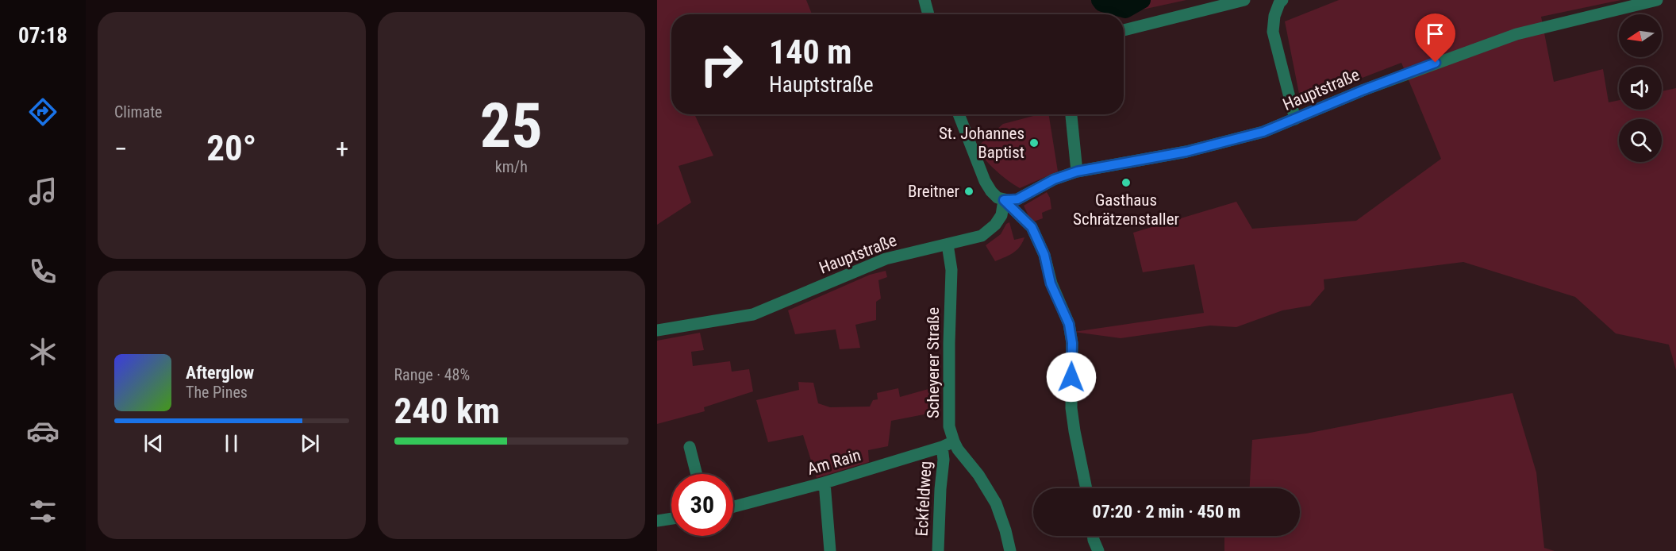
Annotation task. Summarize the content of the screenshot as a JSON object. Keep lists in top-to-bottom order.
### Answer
{
  "streets": {
    "street": [
      "Hauptstraße",
      "Scheyerer Straße",
      "Am Rain",
      "Eckfeldweg"
    ]
  },
  "crossings": [
    ["Hauptstraße", "Scheyerer Straße"],
    ["Scheyerer Straße", "Am Rain"],
    ["Am Rain", "Eckfeldweg"]
  ],
  "places": ["St. Johannes Baptist", "Gasthaus Schrätzenstaller", "Breitner"],
  "north": "left",
  "page": {
    "tabs": "07:18",
    "tile": [
      "Climate",
      ["25", "km/h"],
      ["Range · 48%", "240 km"]
    ],
    "turn": ["140 m", "Hauptstraße"],
    "heat": ["−", "20°", "+"],
    "song": ["Afterglow", "The Pines"],
    "limit": "30",
    "trip": "07:20 · 2 min · 450 m"
  }
}
